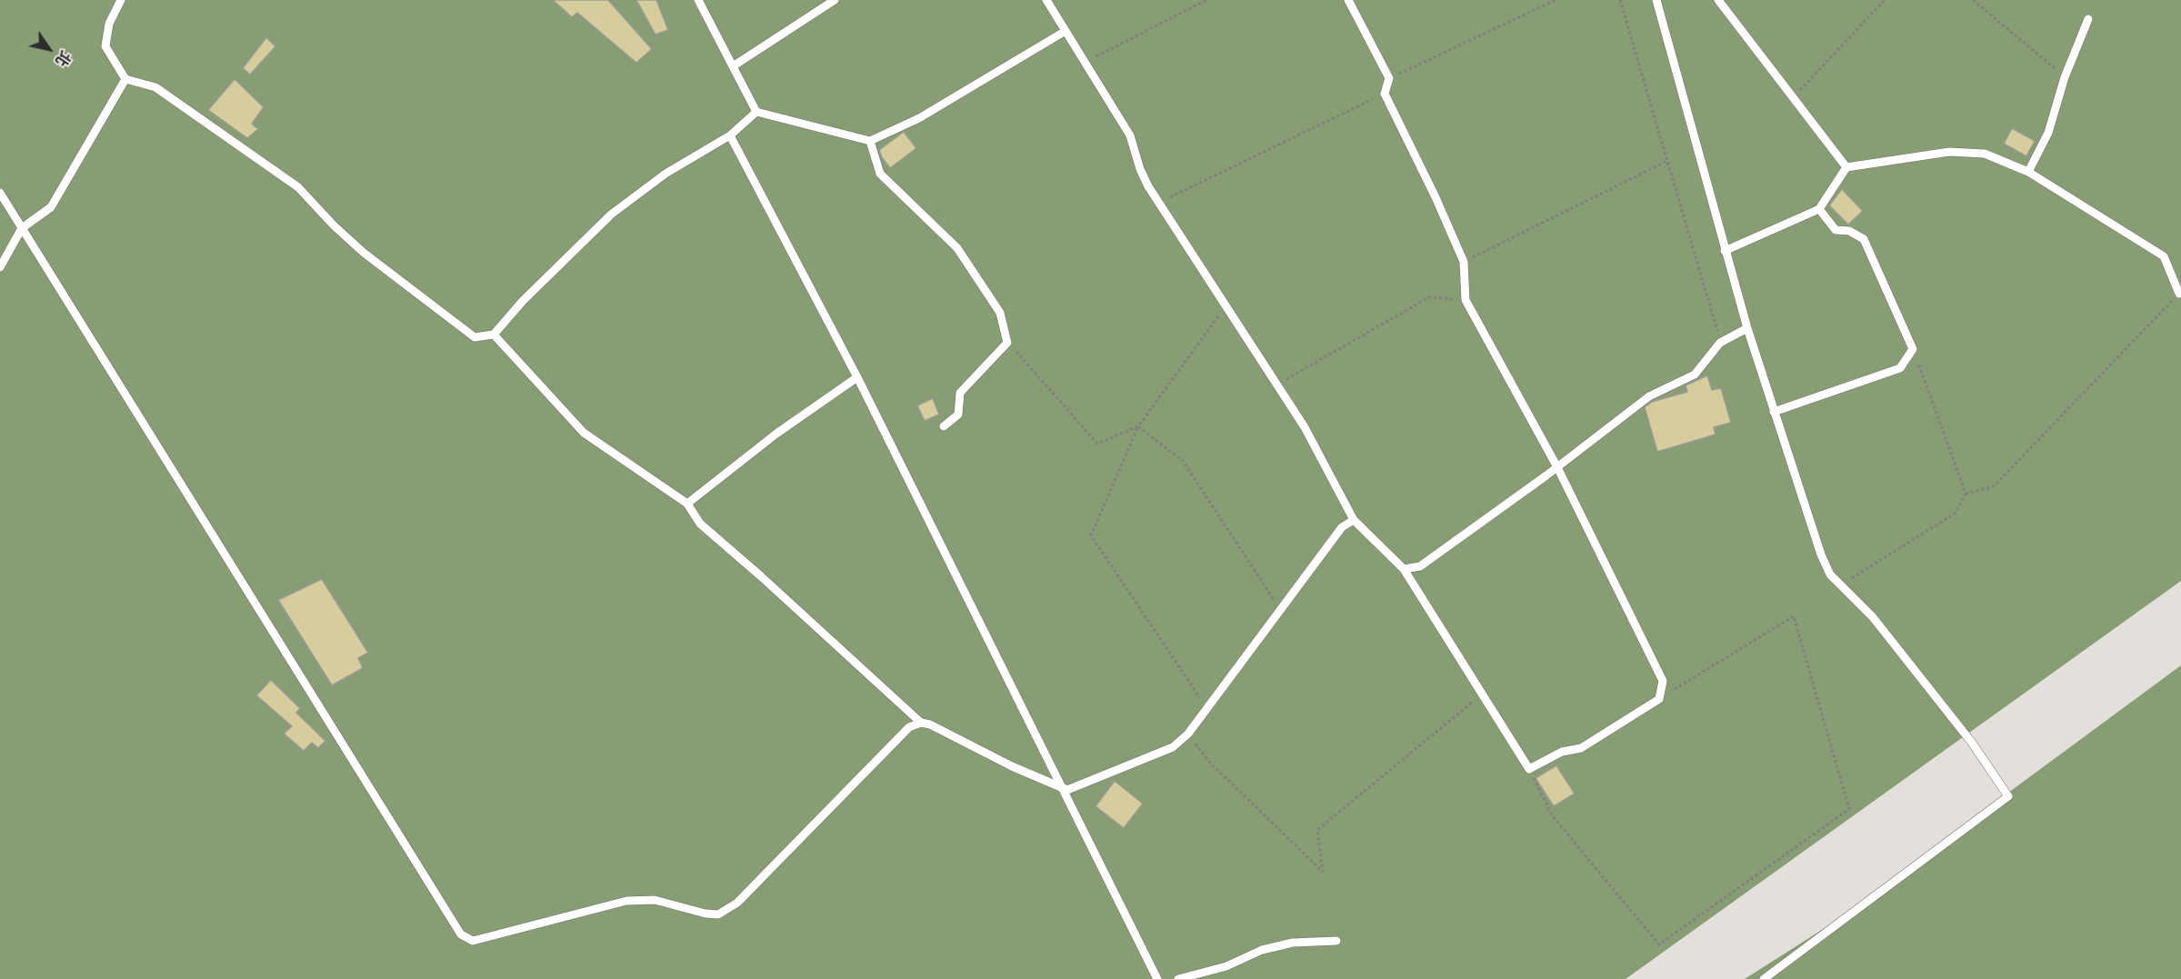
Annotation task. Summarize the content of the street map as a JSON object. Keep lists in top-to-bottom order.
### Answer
{
  "north": "bottom right"
}
